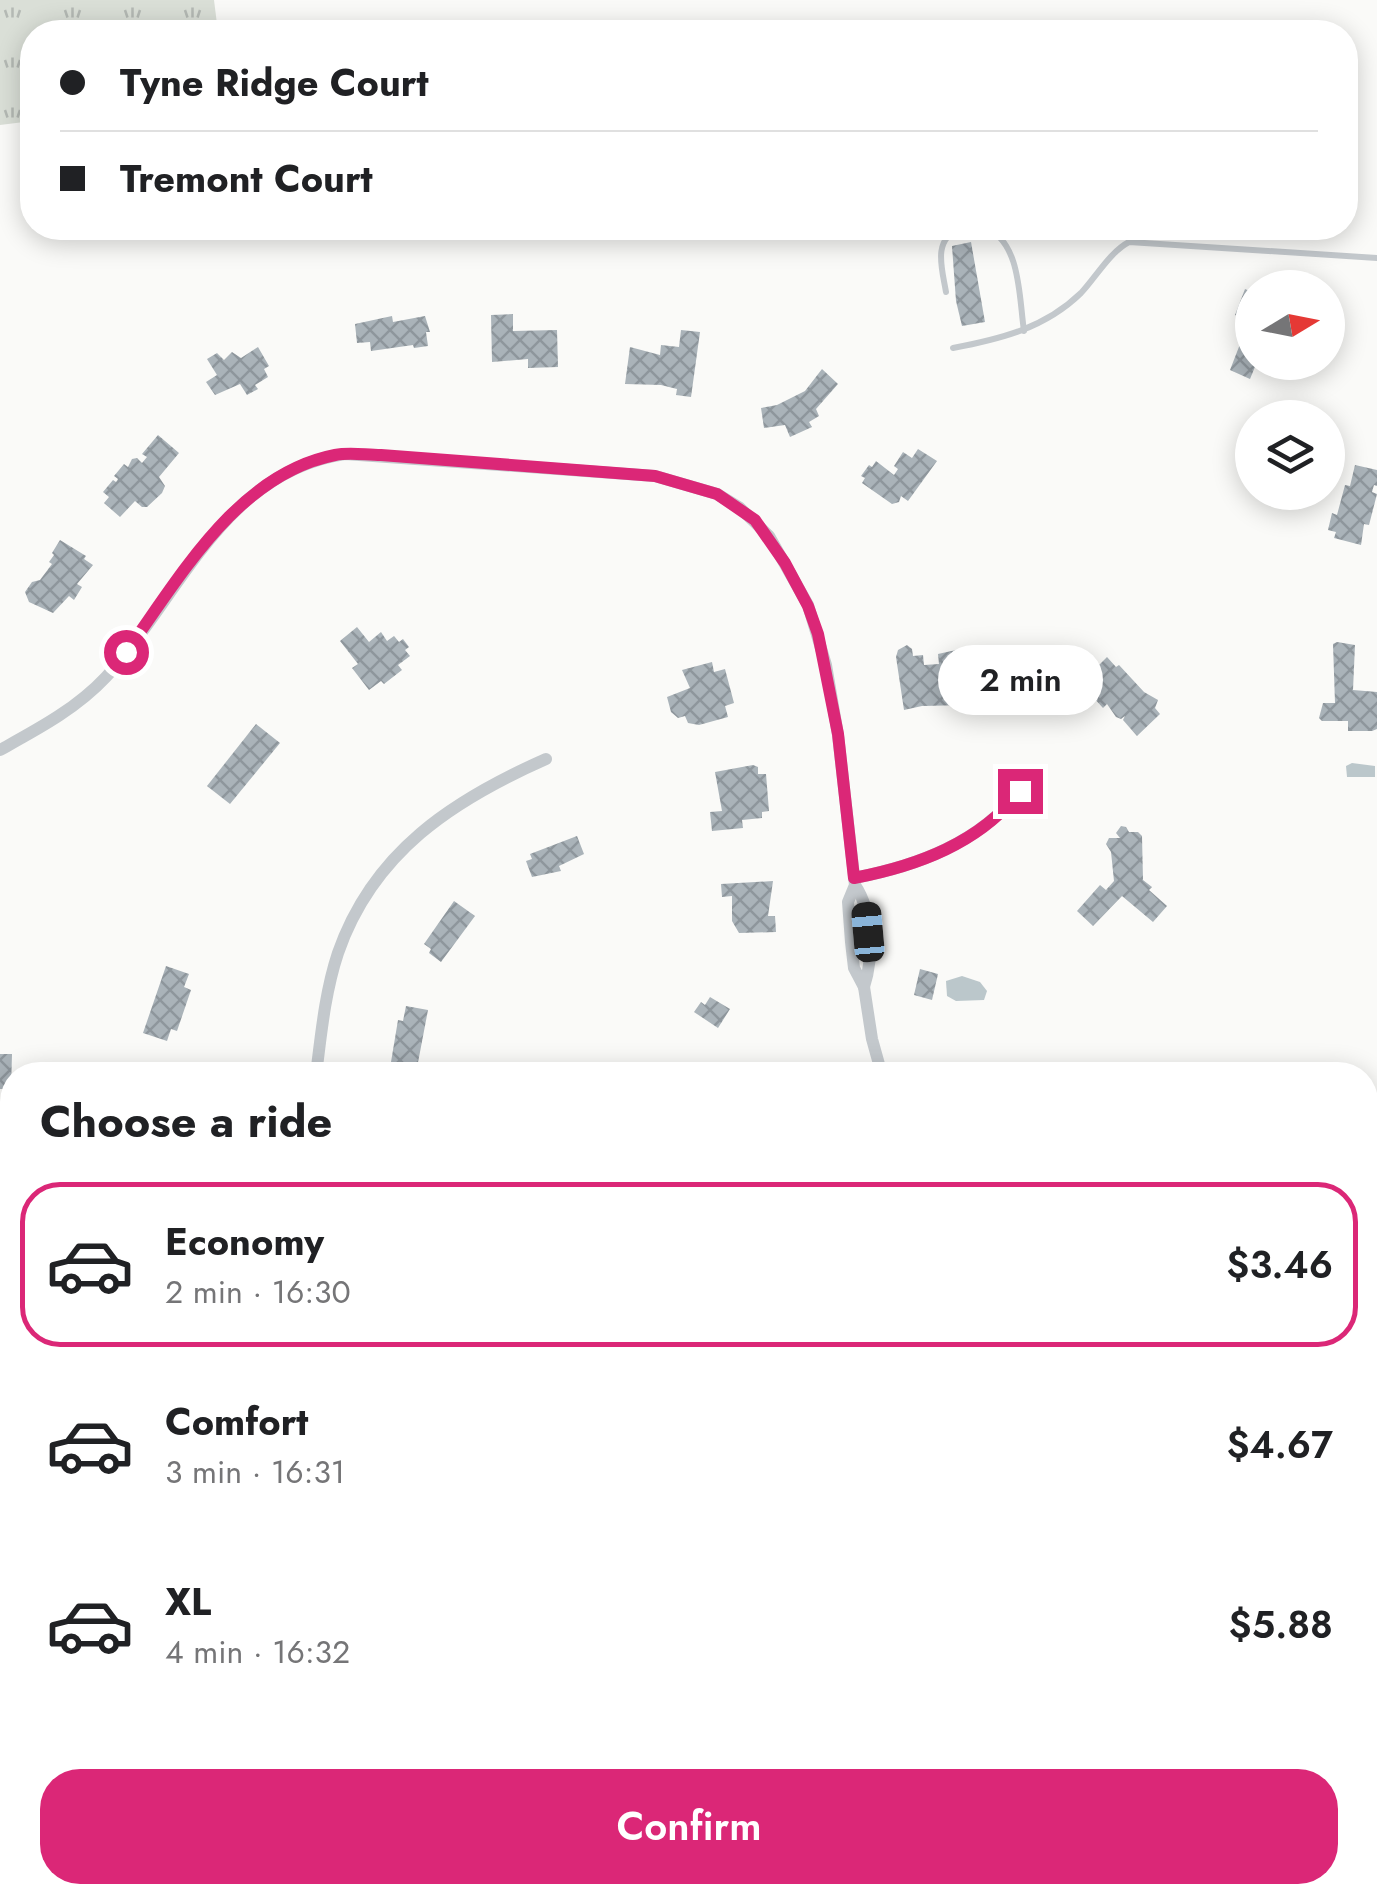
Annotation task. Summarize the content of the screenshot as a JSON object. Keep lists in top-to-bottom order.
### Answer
{
  "north": "right",
  "page": {
    "banner": ["Tyne Ridge Court", "Tremont Court"],
    "bubble": "2 min",
    "heading": "Choose a ride",
    "list": [
      {
        "name": "Economy",
        "note": "2 min · 16:30",
        "value": "$3.46"
      },
      {
        "name": "Comfort",
        "note": "3 min · 16:31",
        "value": "$4.67"
      },
      {
        "name": "XL",
        "note": "4 min · 16:32",
        "value": "$5.88"
      }
    ],
    "buttons": "Confirm"
  }
}
